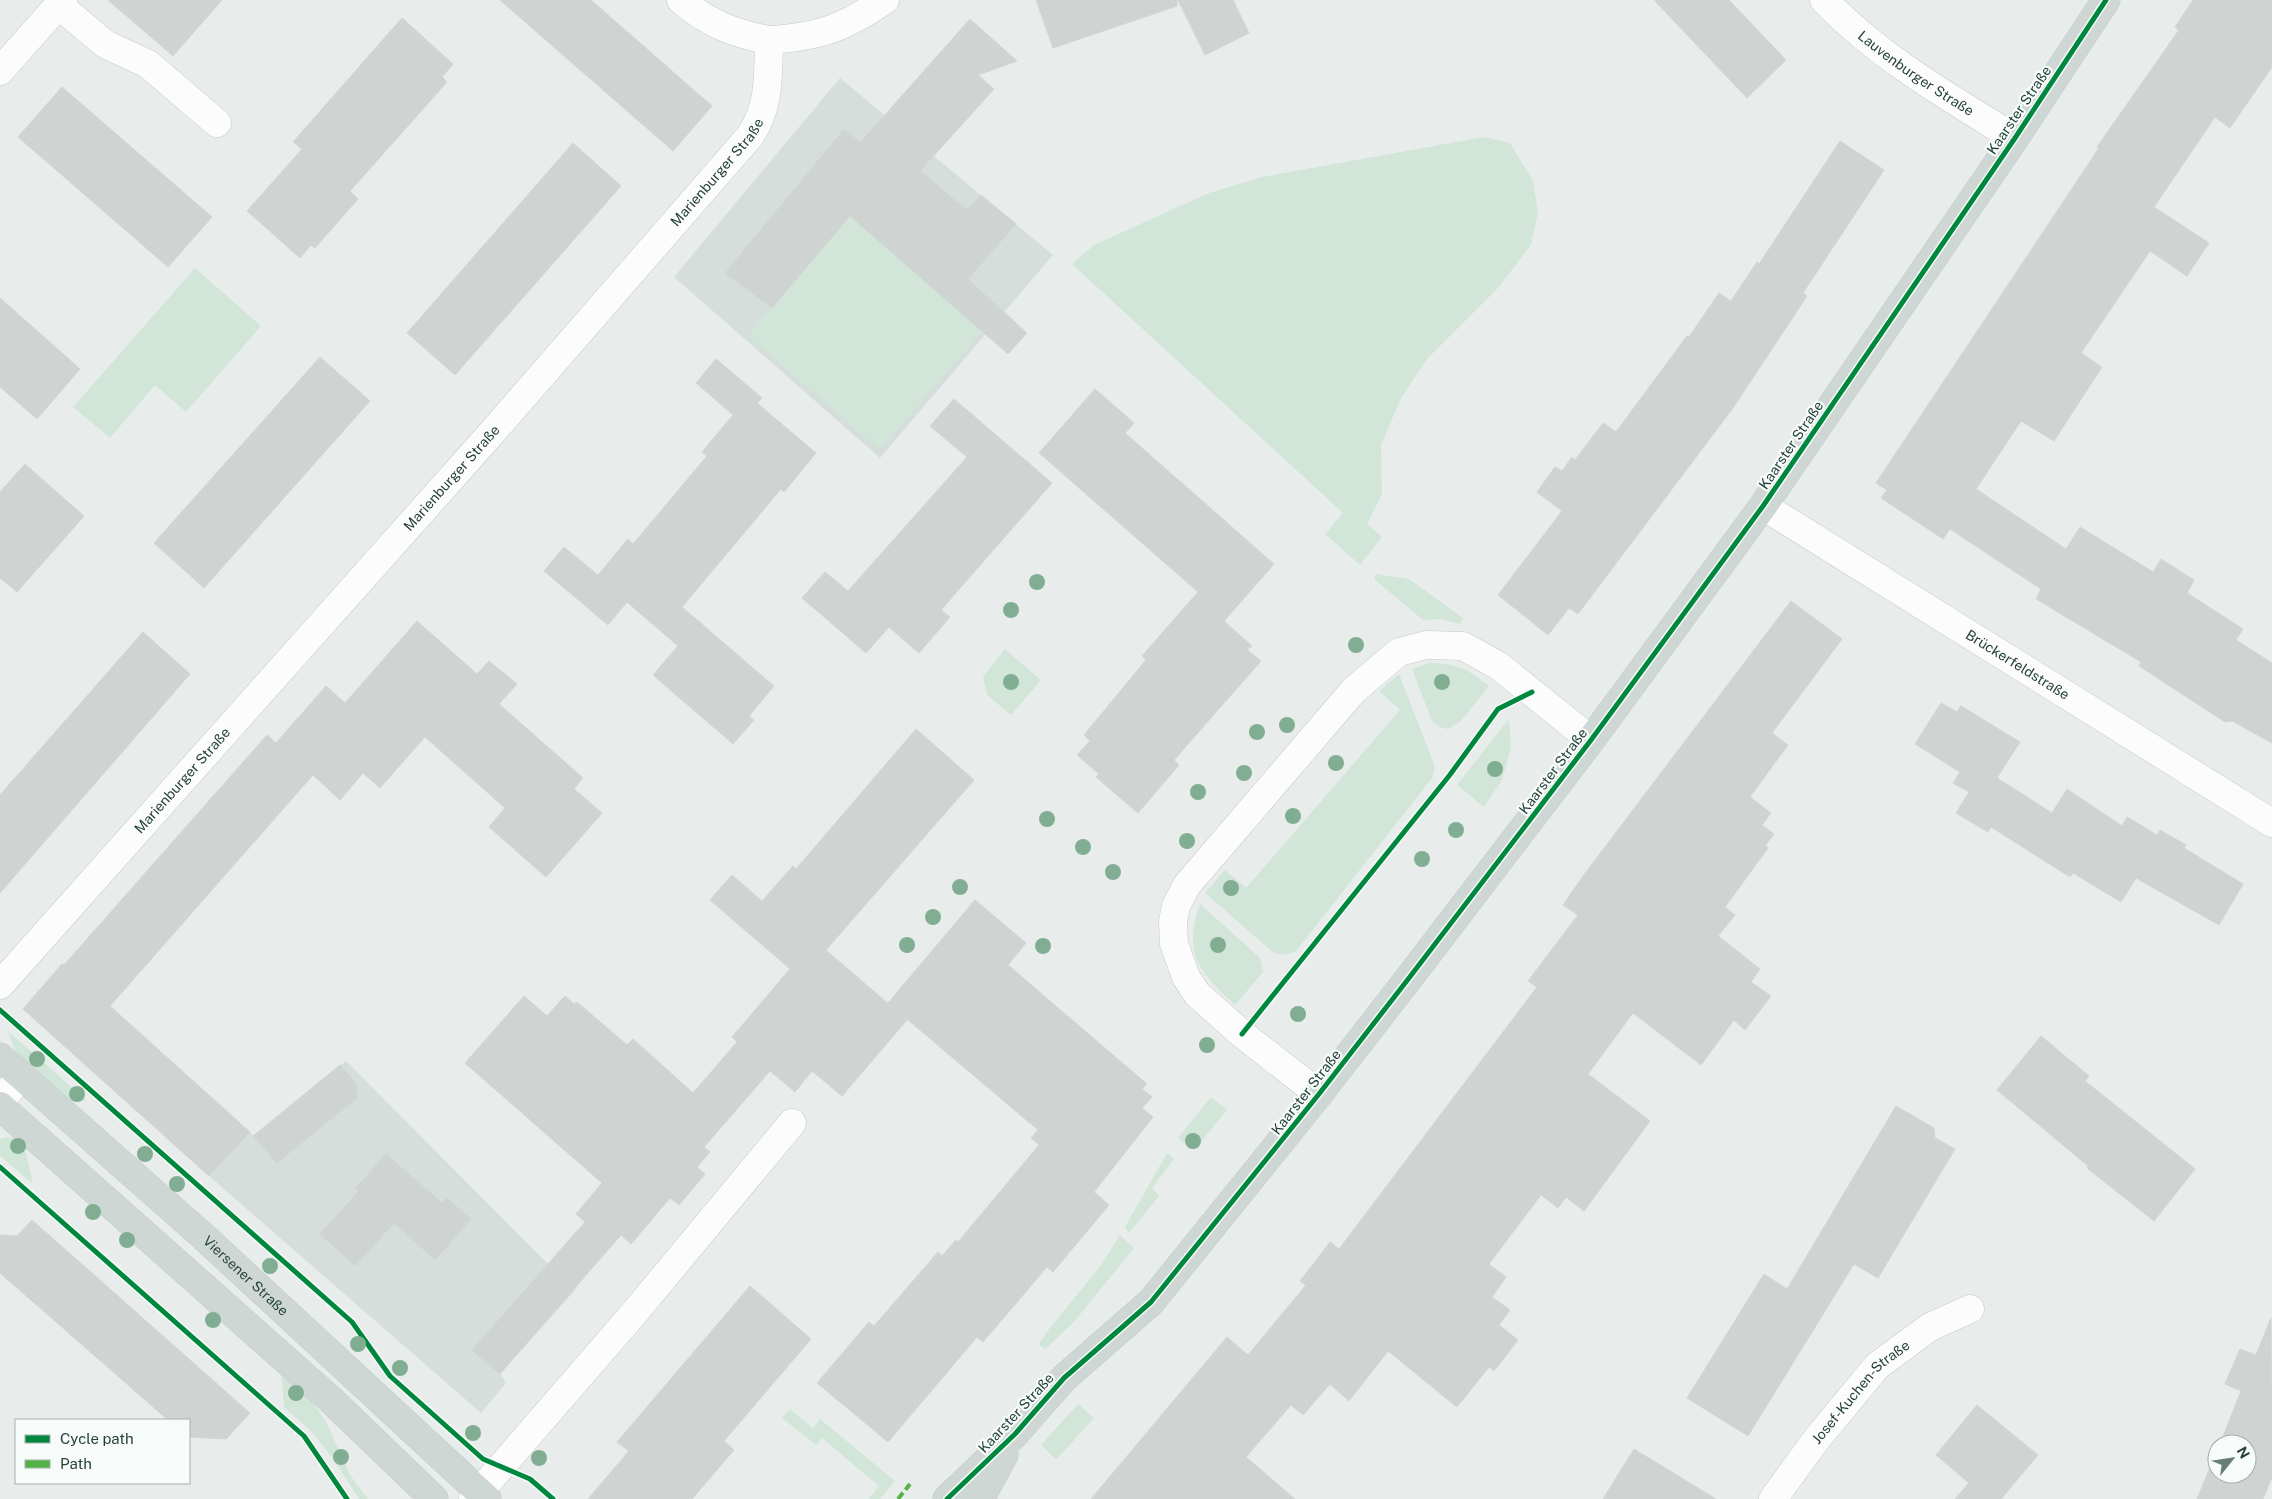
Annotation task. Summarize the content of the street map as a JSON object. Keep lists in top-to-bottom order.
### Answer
{
  "streets": {
    "main road": ["Kaarster Straße", "Viersener Straße"],
    "street": [
      "Lauvenburger Straße",
      "Marienburger Straße",
      "Brückerfeldstraße",
      "Josef-Kuchen-Straße"
    ]
  },
  "crossings": [
    ["Lauvenburger Straße", "Kaarster Straße"],
    ["Kaarster Straße", "Brückerfeldstraße"]
  ],
  "legend": ["Cycle path", "Path"],
  "north": "top right"
}
